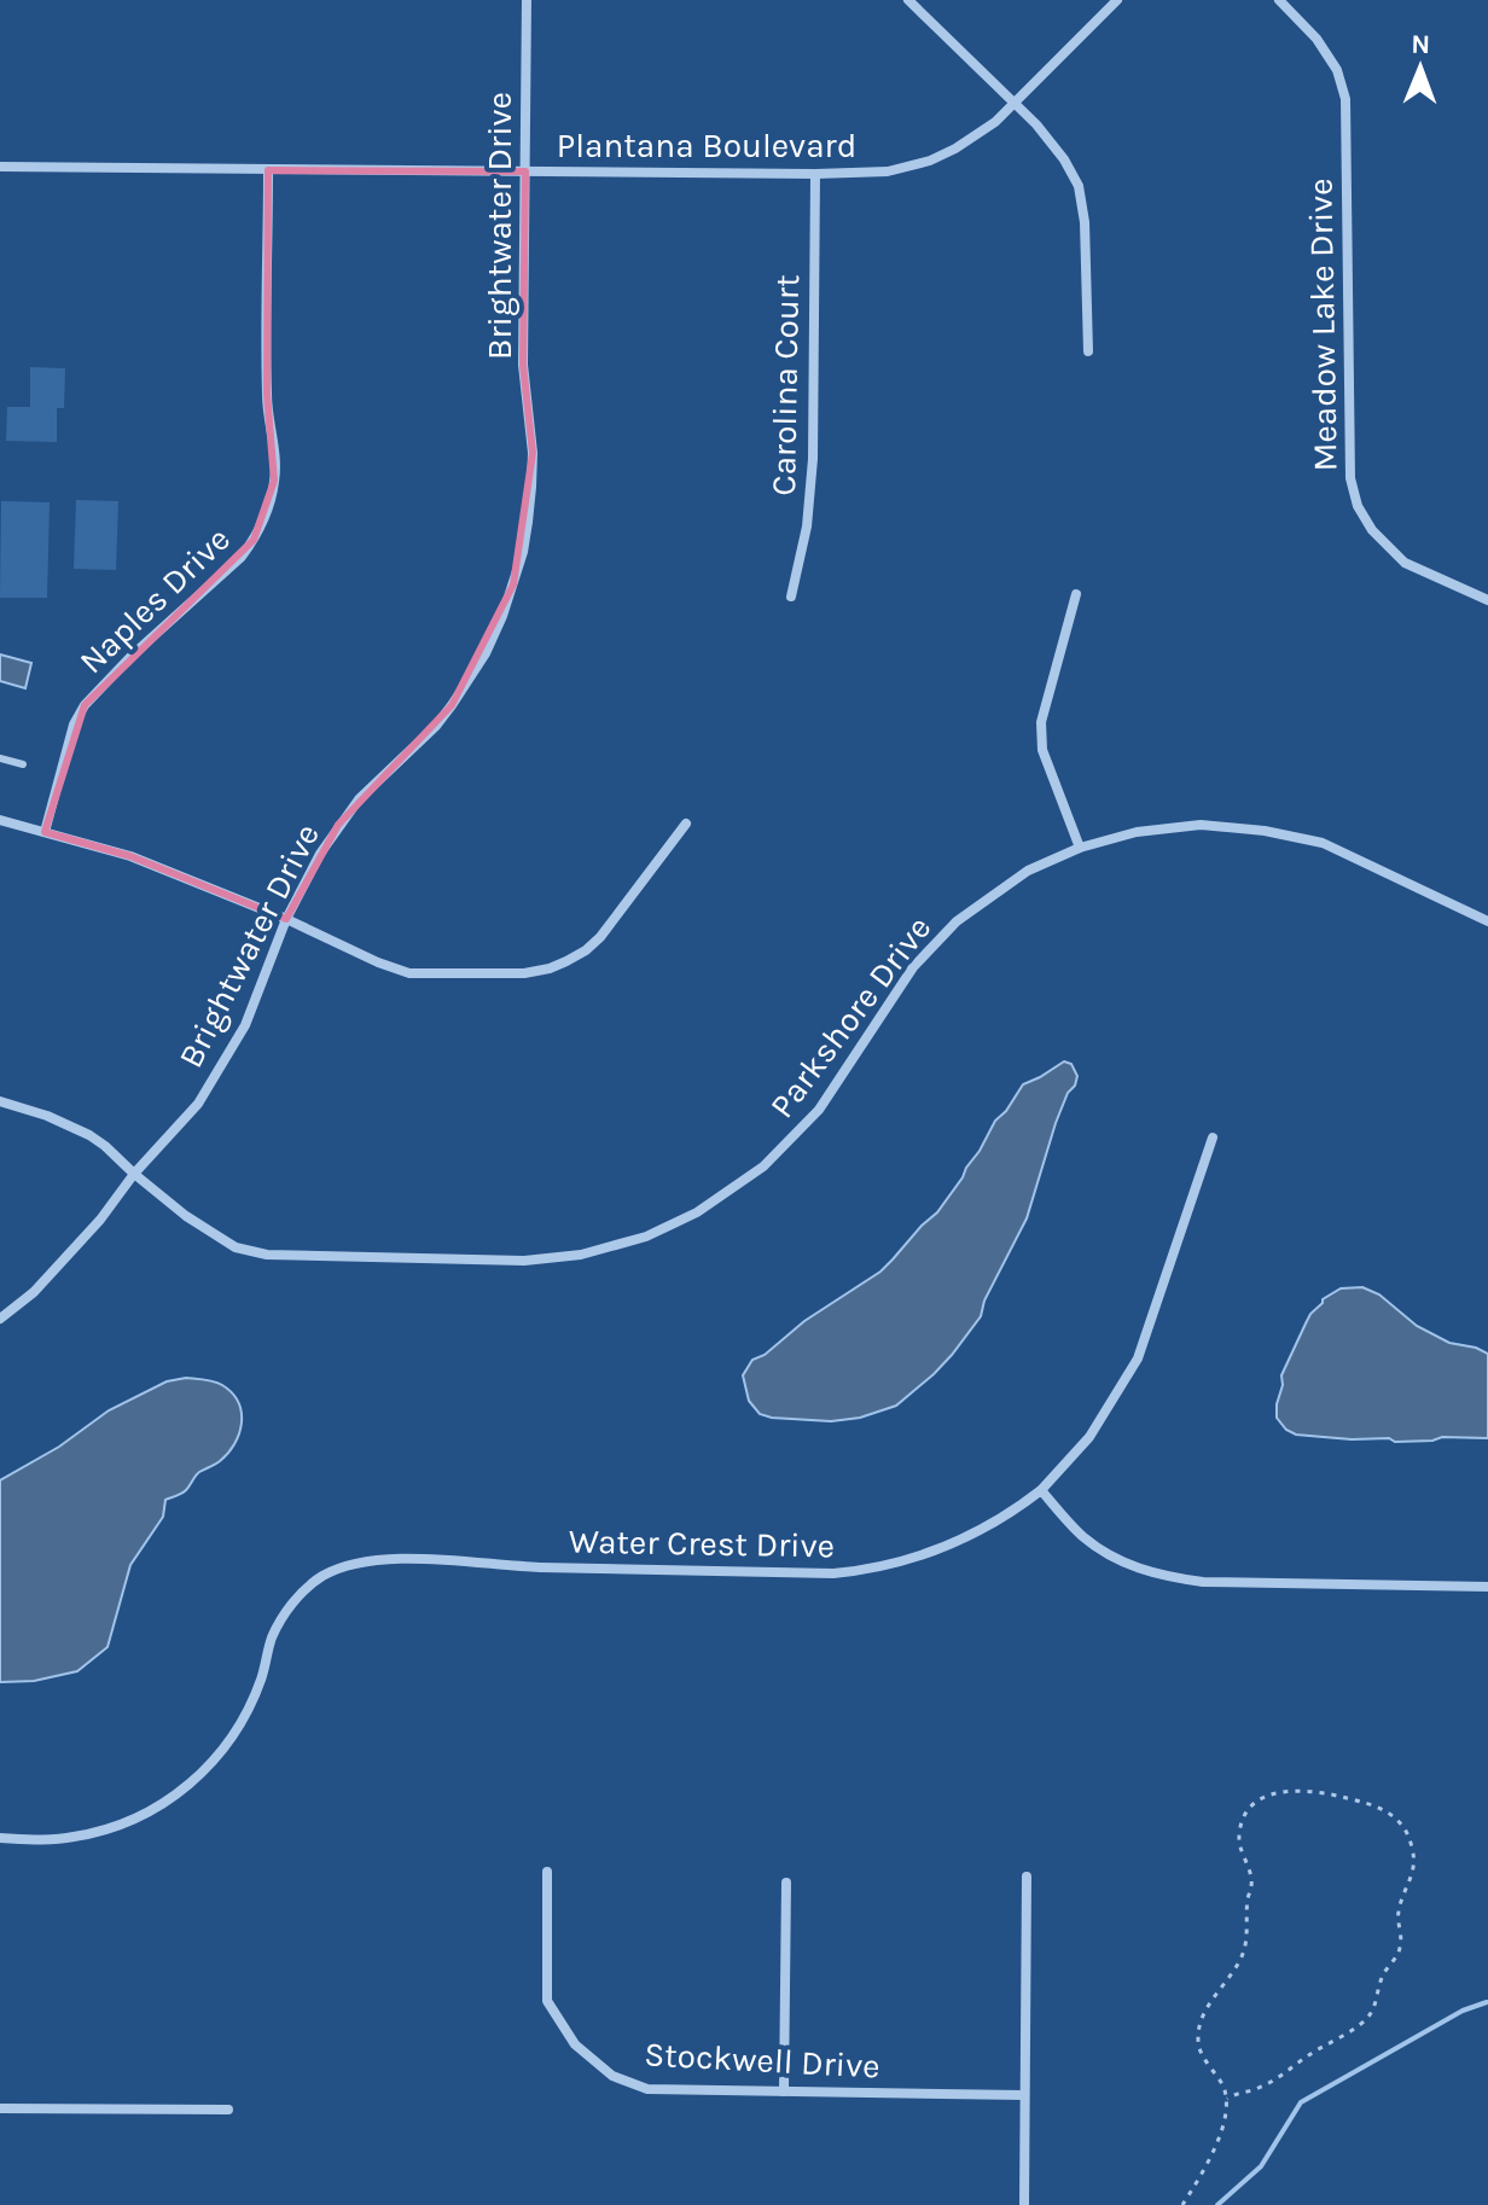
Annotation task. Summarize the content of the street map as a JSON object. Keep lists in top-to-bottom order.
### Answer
{
  "streets": {
    "street": [
      "Plantana Boulevard",
      "Brightwater Drive",
      "Meadow Lake Drive",
      "Carolina Court",
      "Naples Drive",
      "Parkshore Drive",
      "Water Crest Drive",
      "Stockwell Drive"
    ]
  },
  "crossings": [
    ["Plantana Boulevard", "Brightwater Drive"],
    ["Plantana Boulevard", "Carolina Court"],
    ["Plantana Boulevard", "Naples Drive"],
    ["Brightwater Drive", "Parkshore Drive"]
  ],
  "north": "top"
}
